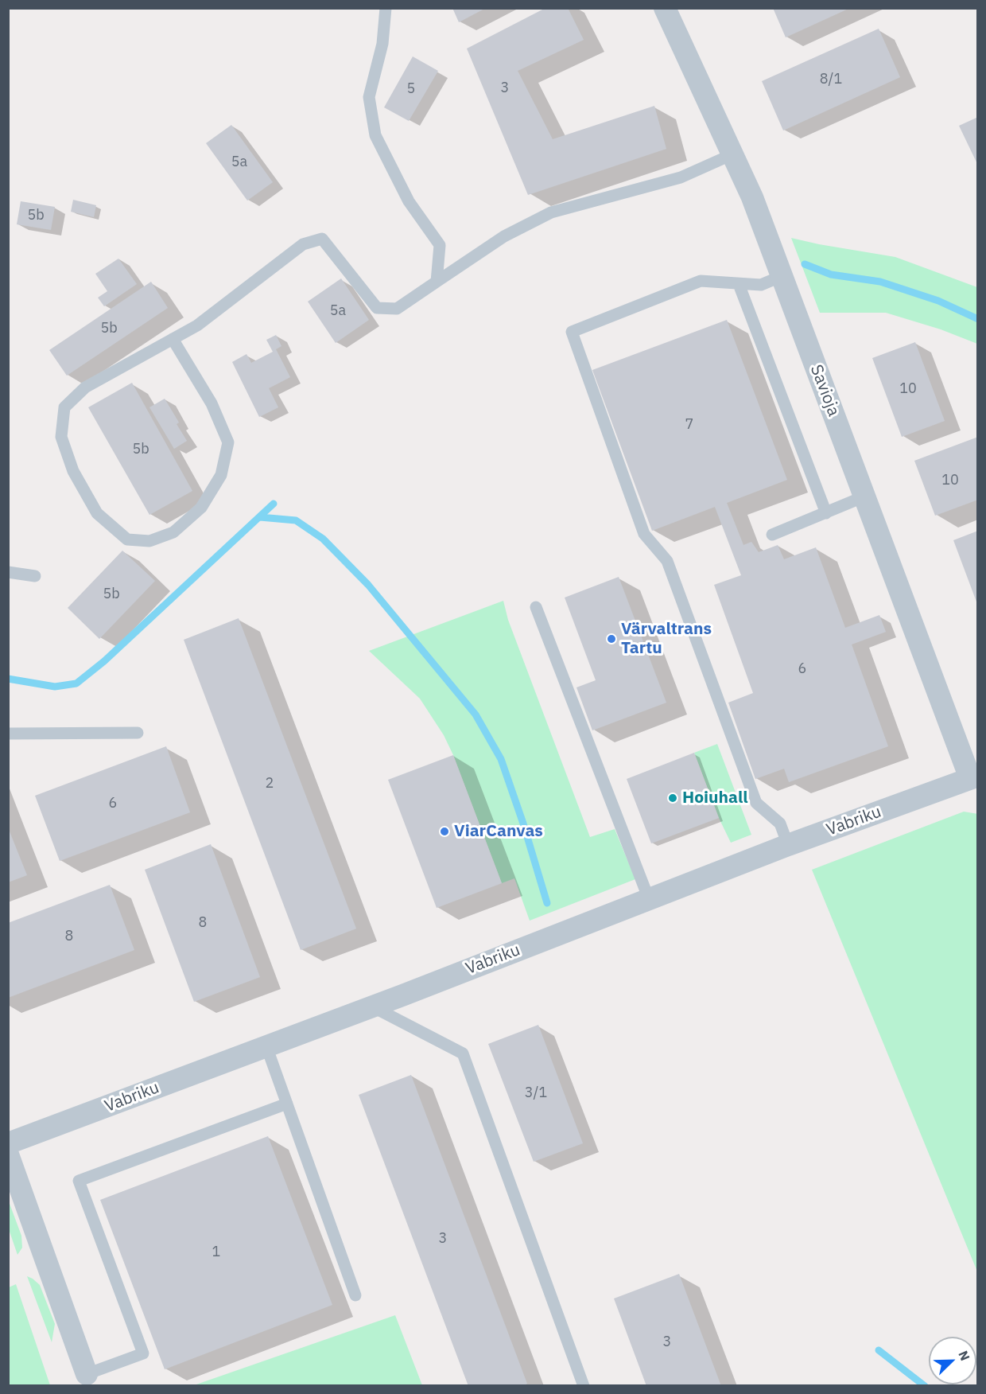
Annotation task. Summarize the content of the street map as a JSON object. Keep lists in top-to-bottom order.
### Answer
{
  "streets": {
    "street": ["Savioja", "Vabriku"]
  },
  "crossings": [
    ["Savioja", "Vabriku"]
  ],
  "places": ["Värvaltrans Tartu", "Hoiuhall", "ViarCanvas"],
  "house_numbers": [
    "8/1",
    "3",
    "5",
    "5a",
    "5b",
    "5a",
    "5b",
    "10",
    "7",
    "5b",
    "10",
    "5b",
    "6",
    "2",
    "6",
    "8",
    "8",
    "3/1",
    "3",
    "1",
    "3"
  ],
  "north": "top right"
}
